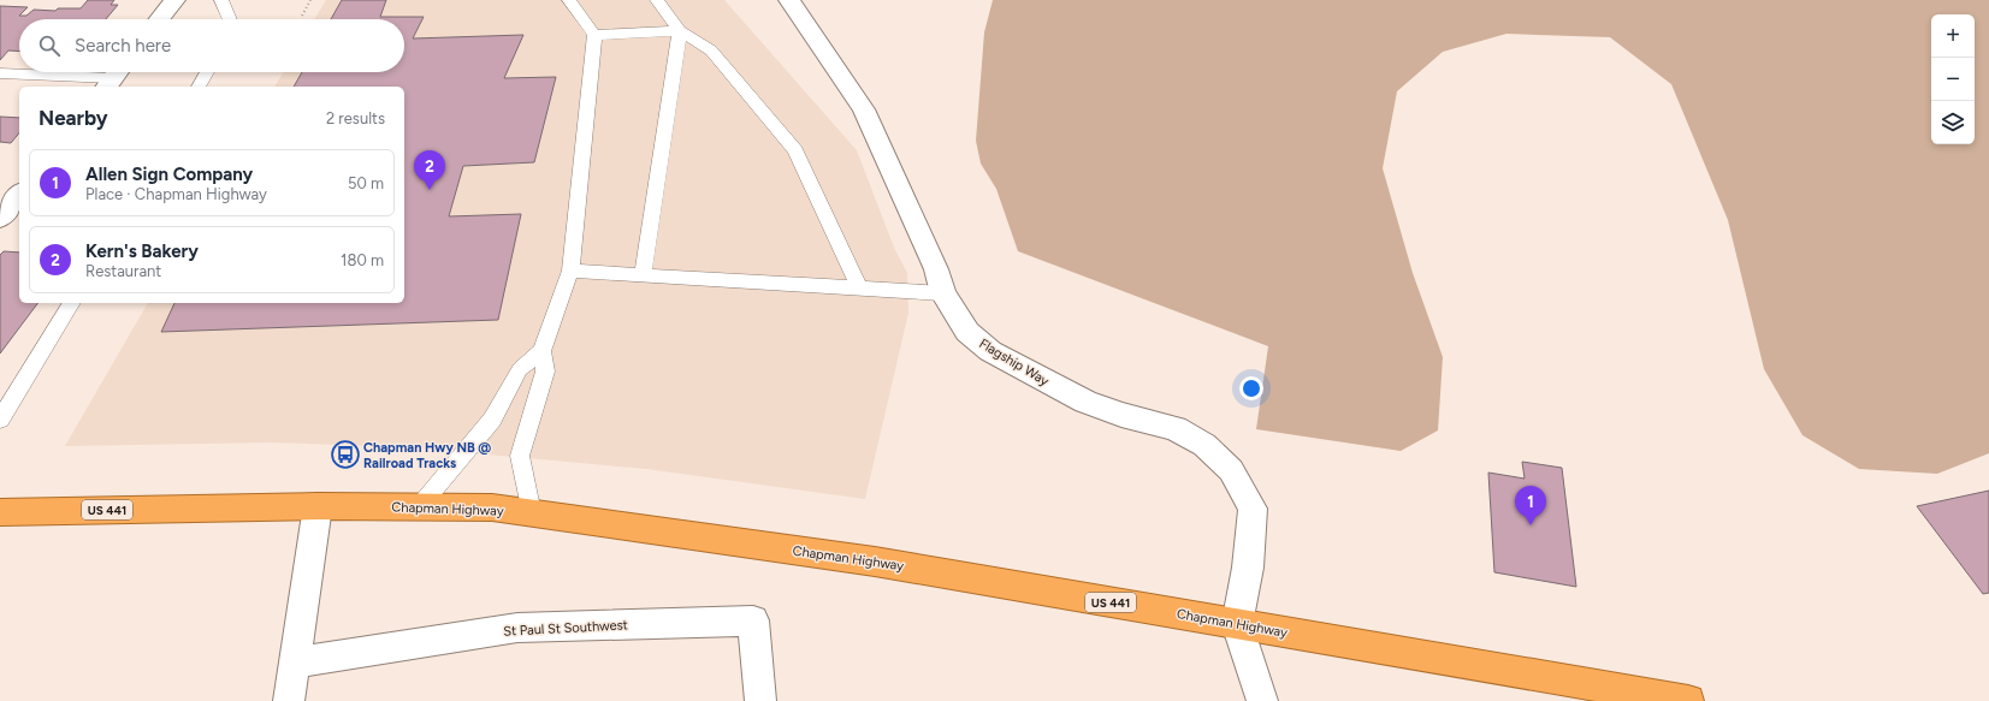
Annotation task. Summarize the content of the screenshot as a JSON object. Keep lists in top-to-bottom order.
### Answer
{
  "streets": {
    "highway": ["Chapman Highway", "US 441"],
    "street": ["Flagship Way", "St Paul St Southwest"]
  },
  "crossings": [
    ["Flagship Way", "Chapman Highway"]
  ],
  "places": {
    "bus stop": ["Chapman Hwy NB @ Railroad Tracks"]
  },
  "page": {
    "map_buttons": ["+", "−"],
    "search": "Search here",
    "heading": ["Nearby", "2 results"],
    "list": [
      {
        "mark": "1",
        "name": "Allen Sign Company",
        "note": "Place · Chapman Highway",
        "value": "50 m"
      },
      {
        "mark": "2",
        "name": "Kern's Bakery",
        "note": "Restaurant",
        "value": "180 m"
      }
    ],
    "pins": ["2", "1"]
  }
}
